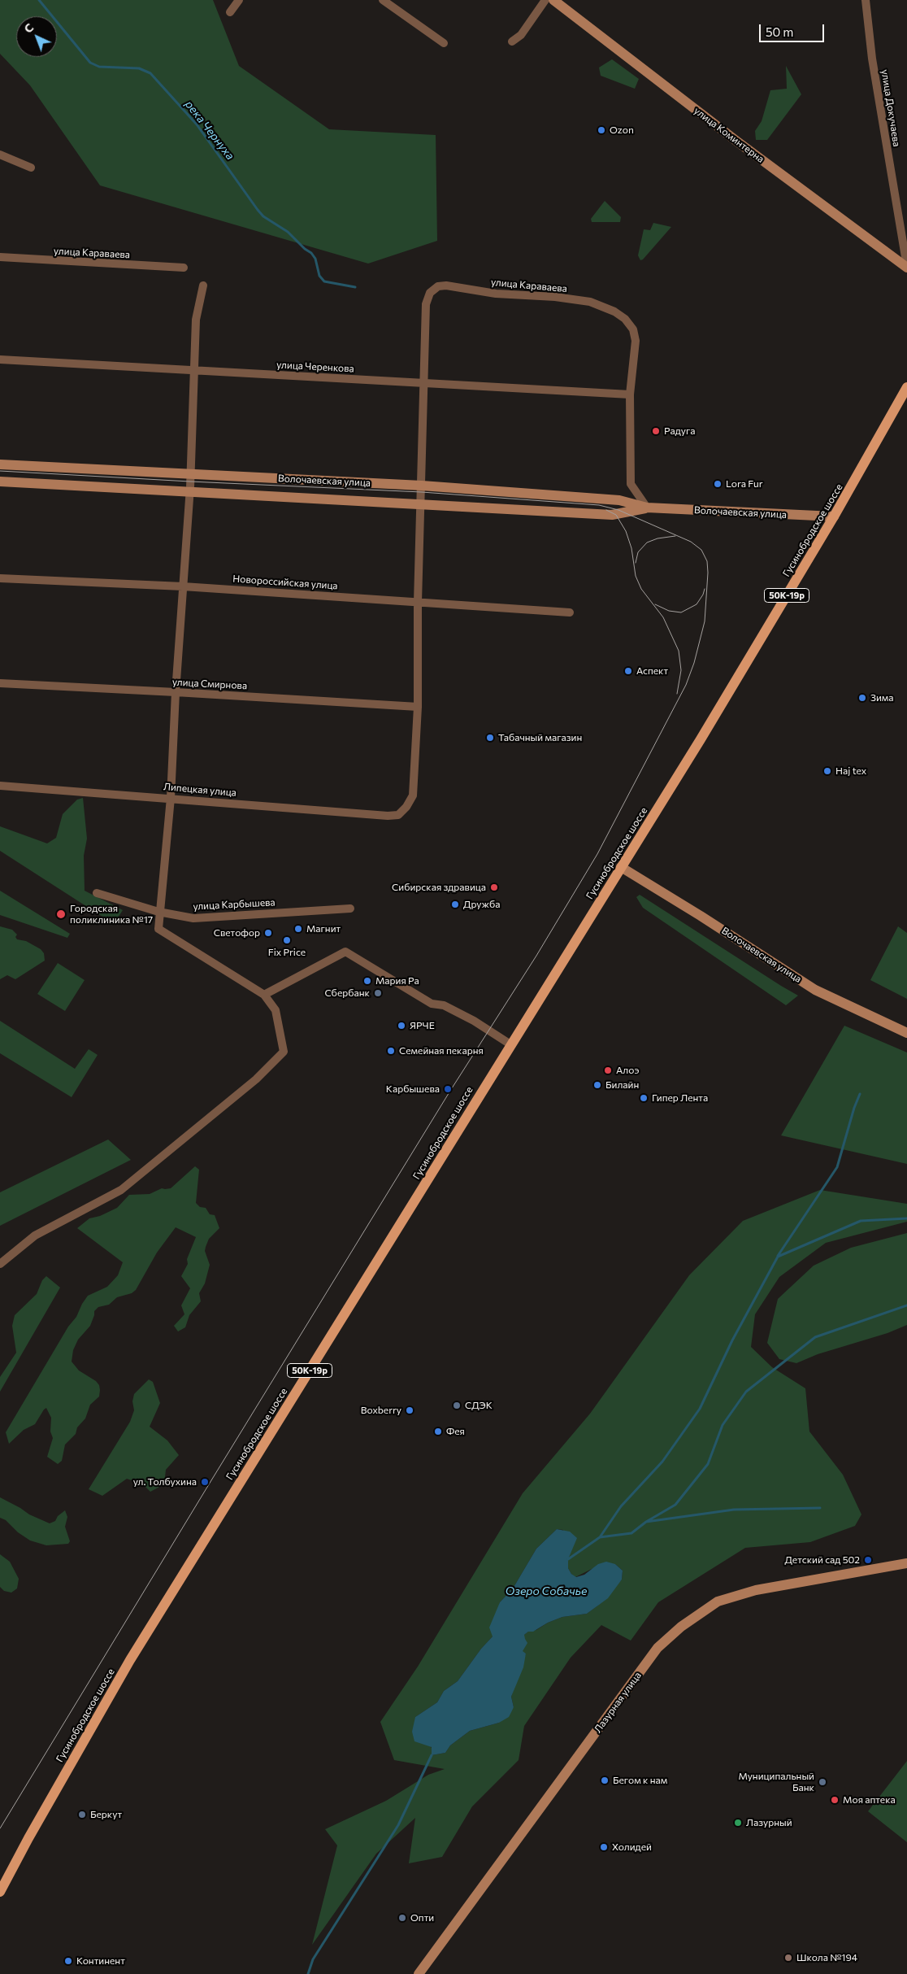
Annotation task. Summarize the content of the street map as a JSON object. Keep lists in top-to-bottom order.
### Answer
{
  "streets": {
    "main road": [
      "улица Коминтерна",
      "Волочаевская улица",
      "Гусинобродское шоссе",
      "50К-19р",
      "Лазурная улица"
    ],
    "street": [
      "улица Докучаева",
      "улица Караваева",
      "улица Черенкова",
      "Новороссийская улица",
      "улица Смирнова",
      "Липецкая улица",
      "улица Карбышева"
    ]
  },
  "crossings": [
    ["улица Докучаева", "улица Коминтерна"],
    ["улица Караваева", "улица Черенкова"],
    ["Волочаевская улица", "Гусинобродское шоссе"],
    ["улица Смирнова", "Липецкая улица"]
  ],
  "water": ["река Чернуха", "Озеро Собачье"],
  "places": [
    "Ozon",
    "Радуга",
    "Lora Fur",
    "Аспект",
    "Зима",
    "Табачный магазин",
    "Haj tex",
    "Сибирская здравица",
    "Дружба",
    "Городская поликлиника №17",
    "Магнит",
    "Светофор",
    "Fix Price",
    "Мария Ра",
    "Сбербанк",
    "ЯРЧЕ",
    "Семейная пекарня",
    "Алоэ",
    "Билайн",
    "Карбышева",
    "Гипер Лента",
    "СДЭК",
    "Boxberry",
    "Фея",
    "ул. Толбухина",
    "Детский сад 502",
    "Бегом к нам",
    "Муниципальный Банк",
    "Моя аптека",
    "Беркут",
    "Лазурный",
    "Холидей",
    "Опти",
    "Школа №194",
    "Континент"
  ],
  "scale_bar": "50 m",
  "north": "top left"
}
